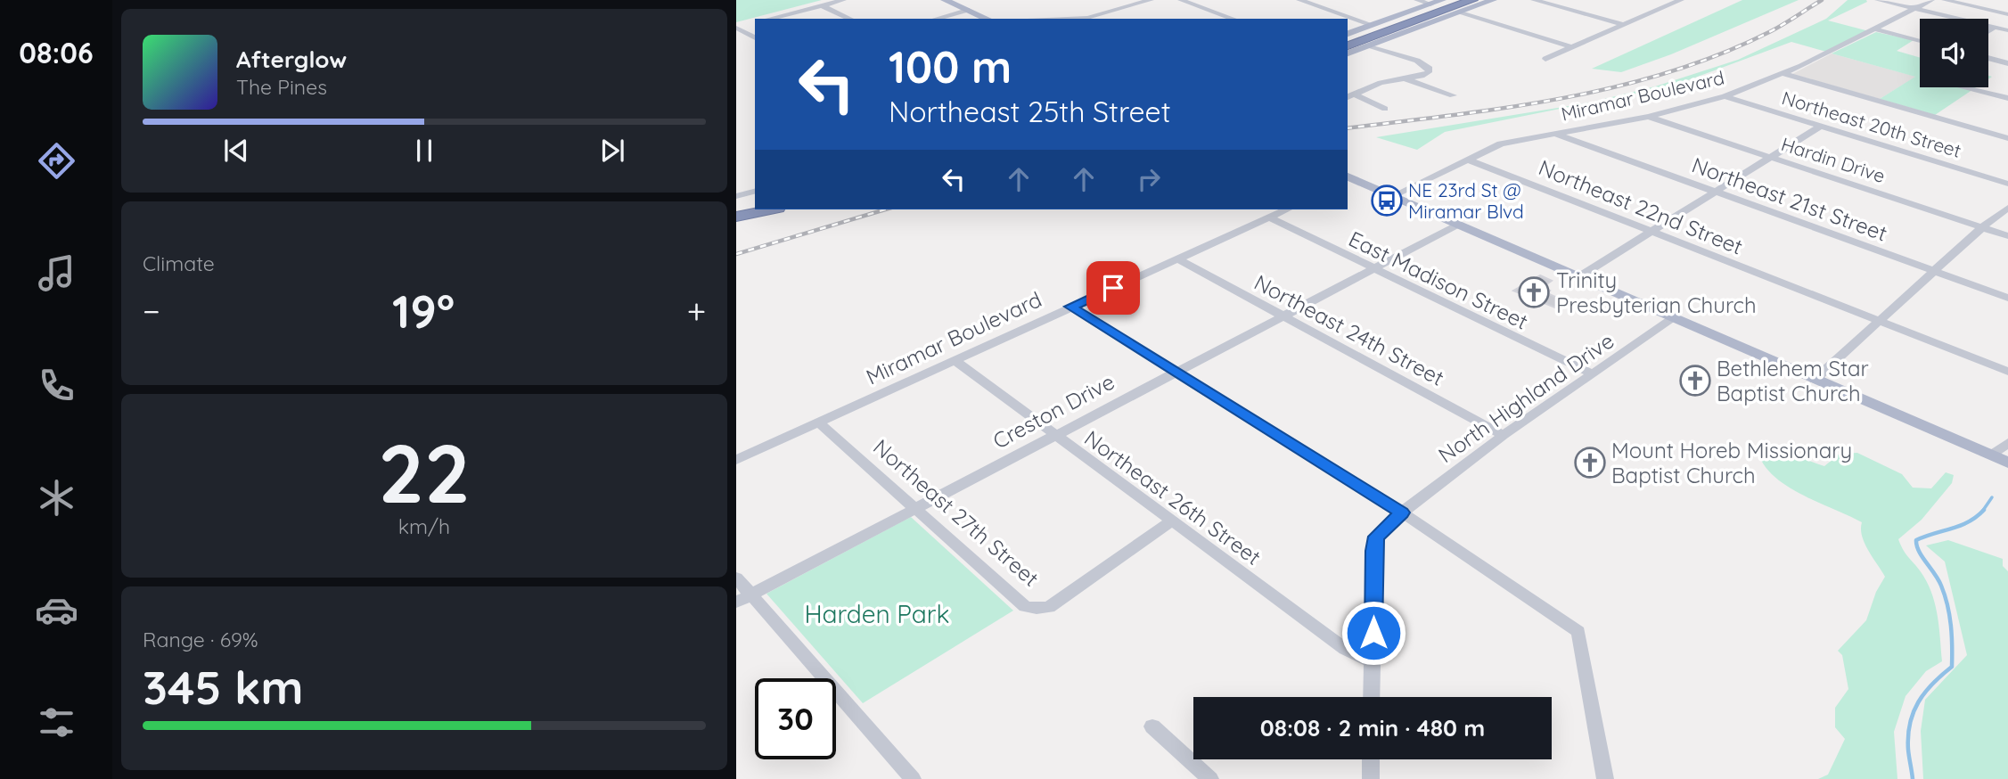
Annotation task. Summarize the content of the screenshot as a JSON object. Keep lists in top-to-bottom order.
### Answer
{
  "streets": {
    "street": [
      "Miramar Boulevard",
      "Northeast 20th Street",
      "Hardin Drive",
      "Northeast 21st Street",
      "Northeast 22nd Street",
      "East Madison Street",
      "Northeast 24th Street",
      "North Highland Drive",
      "Creston Drive",
      "Northeast 26th Street",
      "Northeast 27th Street"
    ]
  },
  "crossings": [
    ["Miramar Boulevard", "Northeast 20th Street"],
    ["Miramar Boulevard", "Hardin Drive"],
    ["Miramar Boulevard", "Northeast 21st Street"],
    ["Miramar Boulevard", "Northeast 22nd Street"],
    ["Miramar Boulevard", "East Madison Street"],
    ["Miramar Boulevard", "Northeast 24th Street"],
    ["Miramar Boulevard", "Northeast 26th Street"],
    ["Miramar Boulevard", "Northeast 27th Street"],
    ["East Madison Street", "North Highland Drive"],
    ["East Madison Street", "Creston Drive"],
    ["Northeast 24th Street", "North Highland Drive"],
    ["Northeast 24th Street", "Creston Drive"],
    ["North Highland Drive", "Northeast 26th Street"],
    ["Creston Drive", "Northeast 26th Street"],
    ["Creston Drive", "Northeast 27th Street"],
    ["Northeast 26th Street", "Northeast 27th Street"]
  ],
  "parks": ["Harden Park"],
  "places": {
    "bus stop": ["NE 23rd St @ Miramar Blvd"],
    "church": ["Trinity Presbyterian Church", "Bethlehem Star Baptist Church", "Mount Horeb Missionary Baptist Church"]
  },
  "page": {
    "tabs": "08:06",
    "turn": ["100 m", "Northeast 25th Street"],
    "song": ["Afterglow", "The Pines"],
    "tile": [
      "Climate",
      ["22", "km/h"],
      ["Range · 69%", "345 km"]
    ],
    "heat": ["−", "19°", "+"],
    "limit": "30",
    "trip": "08:08 · 2 min · 480 m"
  }
}
